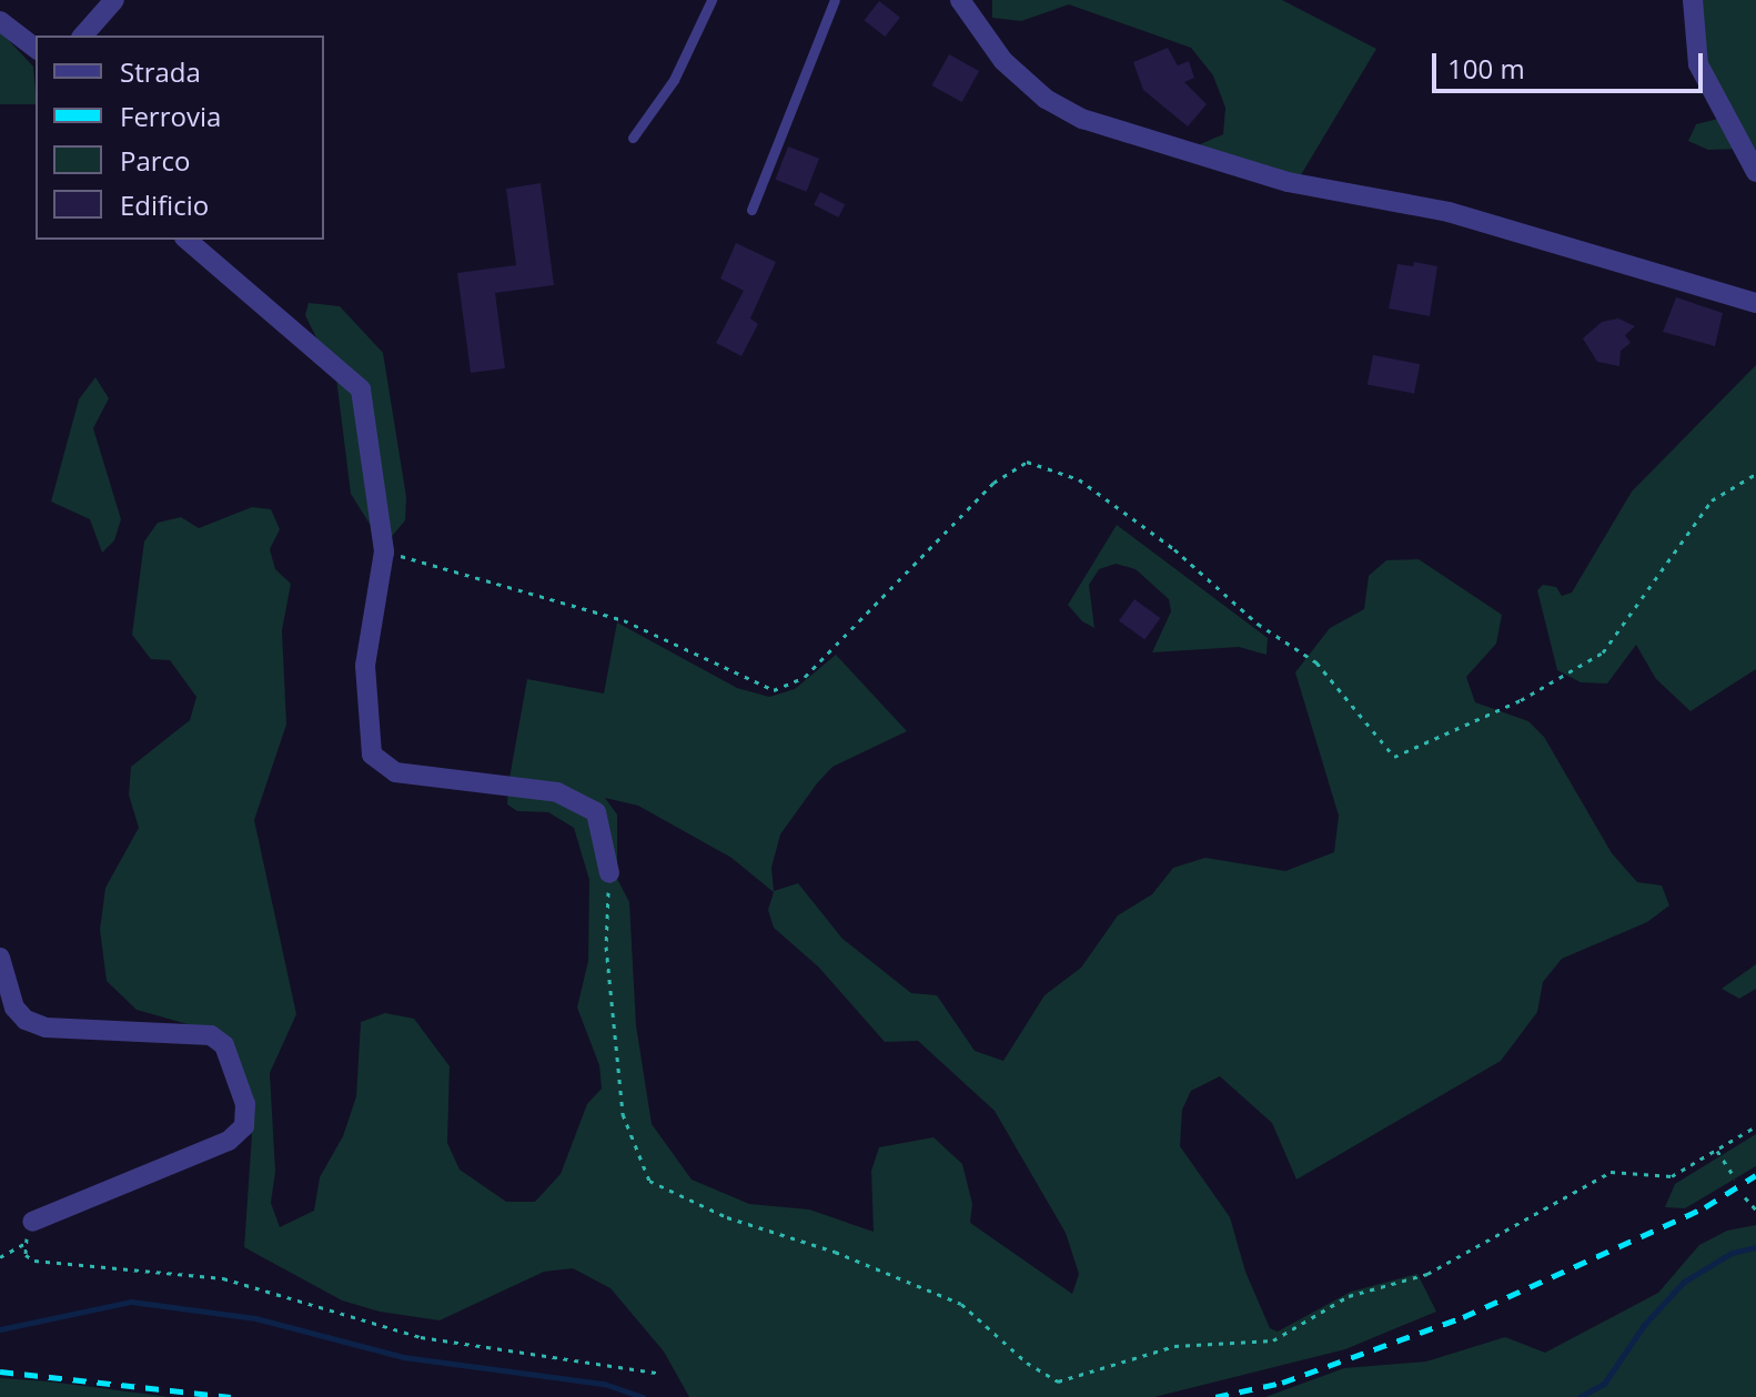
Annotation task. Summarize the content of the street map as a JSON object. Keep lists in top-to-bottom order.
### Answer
{
  "legend": [
    "Strada",
    "Ferrovia",
    "Parco",
    "Edificio"
  ],
  "scale_bar": "100 m"
}
